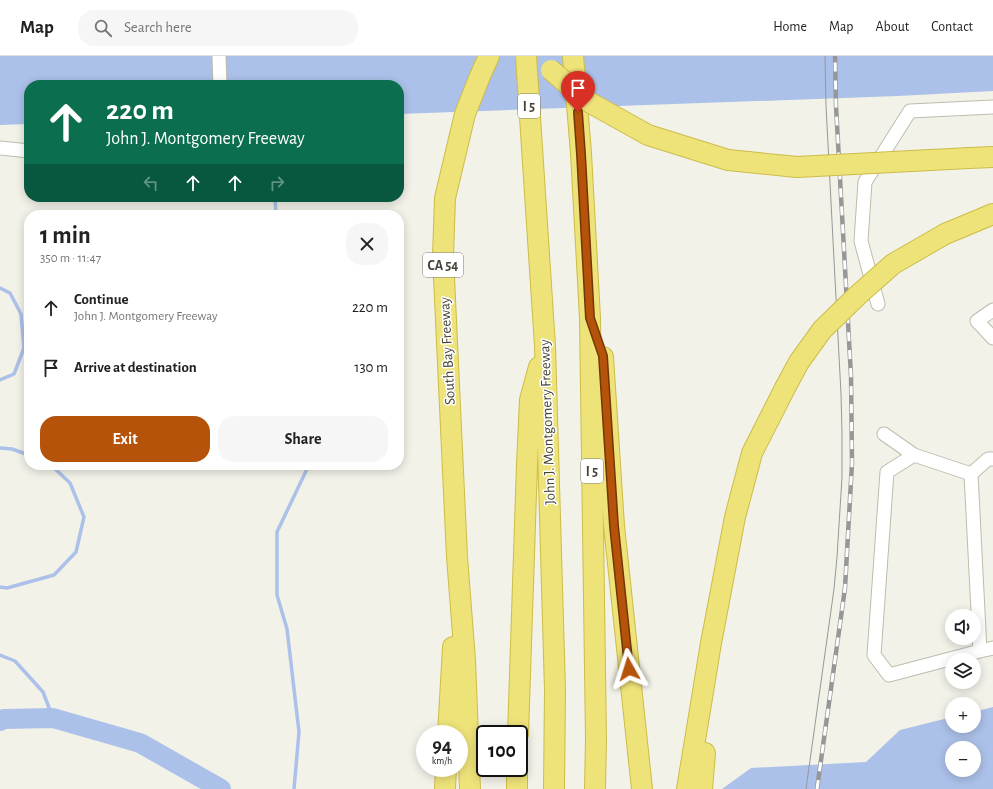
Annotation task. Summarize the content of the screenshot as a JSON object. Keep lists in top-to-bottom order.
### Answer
{
  "streets": {
    "highway": [
      "I 5",
      "CA 54",
      "South Bay Freeway",
      "John J. Montgomery Freeway"
    ]
  },
  "page": {
    "header": "Map",
    "search": "Search here",
    "nav": [
      "Home",
      "Map",
      "About",
      "Contact"
    ],
    "turn": ["220 m", "John J. Montgomery Freeway"],
    "heading": ["1 min", "350 m · 11:47"],
    "list": [
      {
        "name": "Continue",
        "note": "John J. Montgomery Freeway",
        "value": "220 m"
      },
      {
        "name": "Arrive at destination",
        "value": "130 m"
      }
    ],
    "buttons": ["Exit", "Share"],
    "map_buttons": ["+", "−"],
    "speed": "94 km/h",
    "limit": "100"
  }
}
